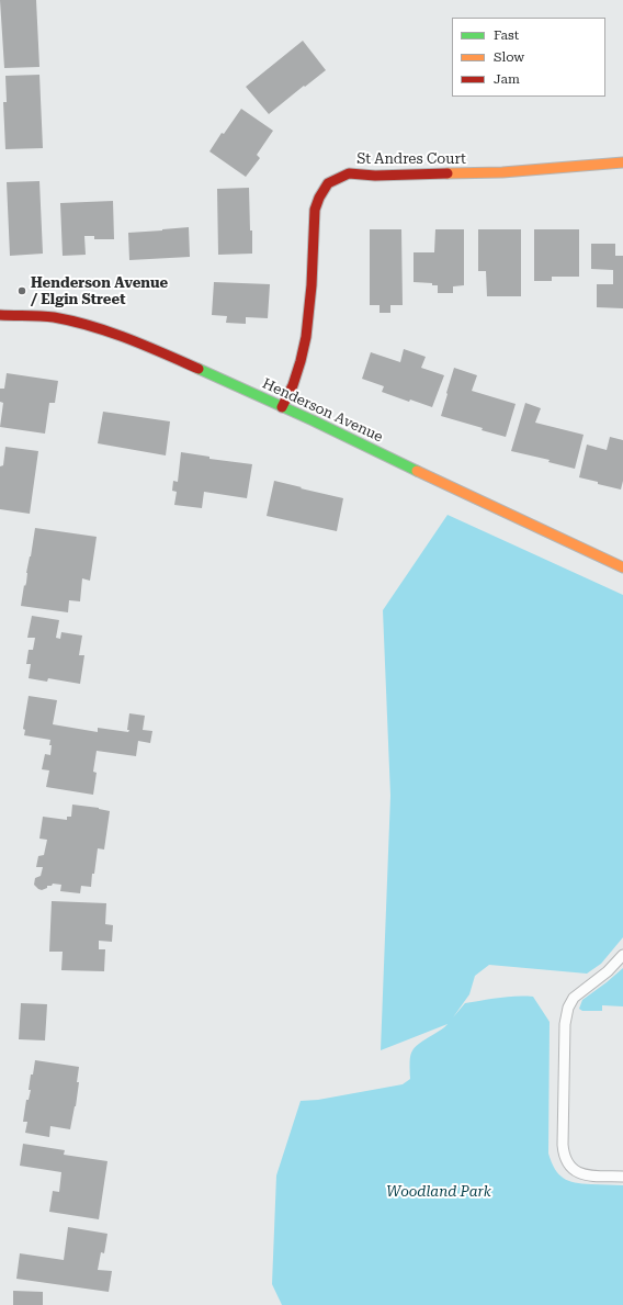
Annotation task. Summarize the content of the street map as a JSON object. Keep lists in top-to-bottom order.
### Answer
{
  "streets": {
    "street": ["St Andres Court", "Henderson Avenue"]
  },
  "crossings": [
    ["St Andres Court", "Henderson Avenue"]
  ],
  "parks": ["Woodland Park"],
  "places": ["Henderson Avenue / Elgin Street"],
  "legend": ["Fast", "Slow", "Jam"]
}
